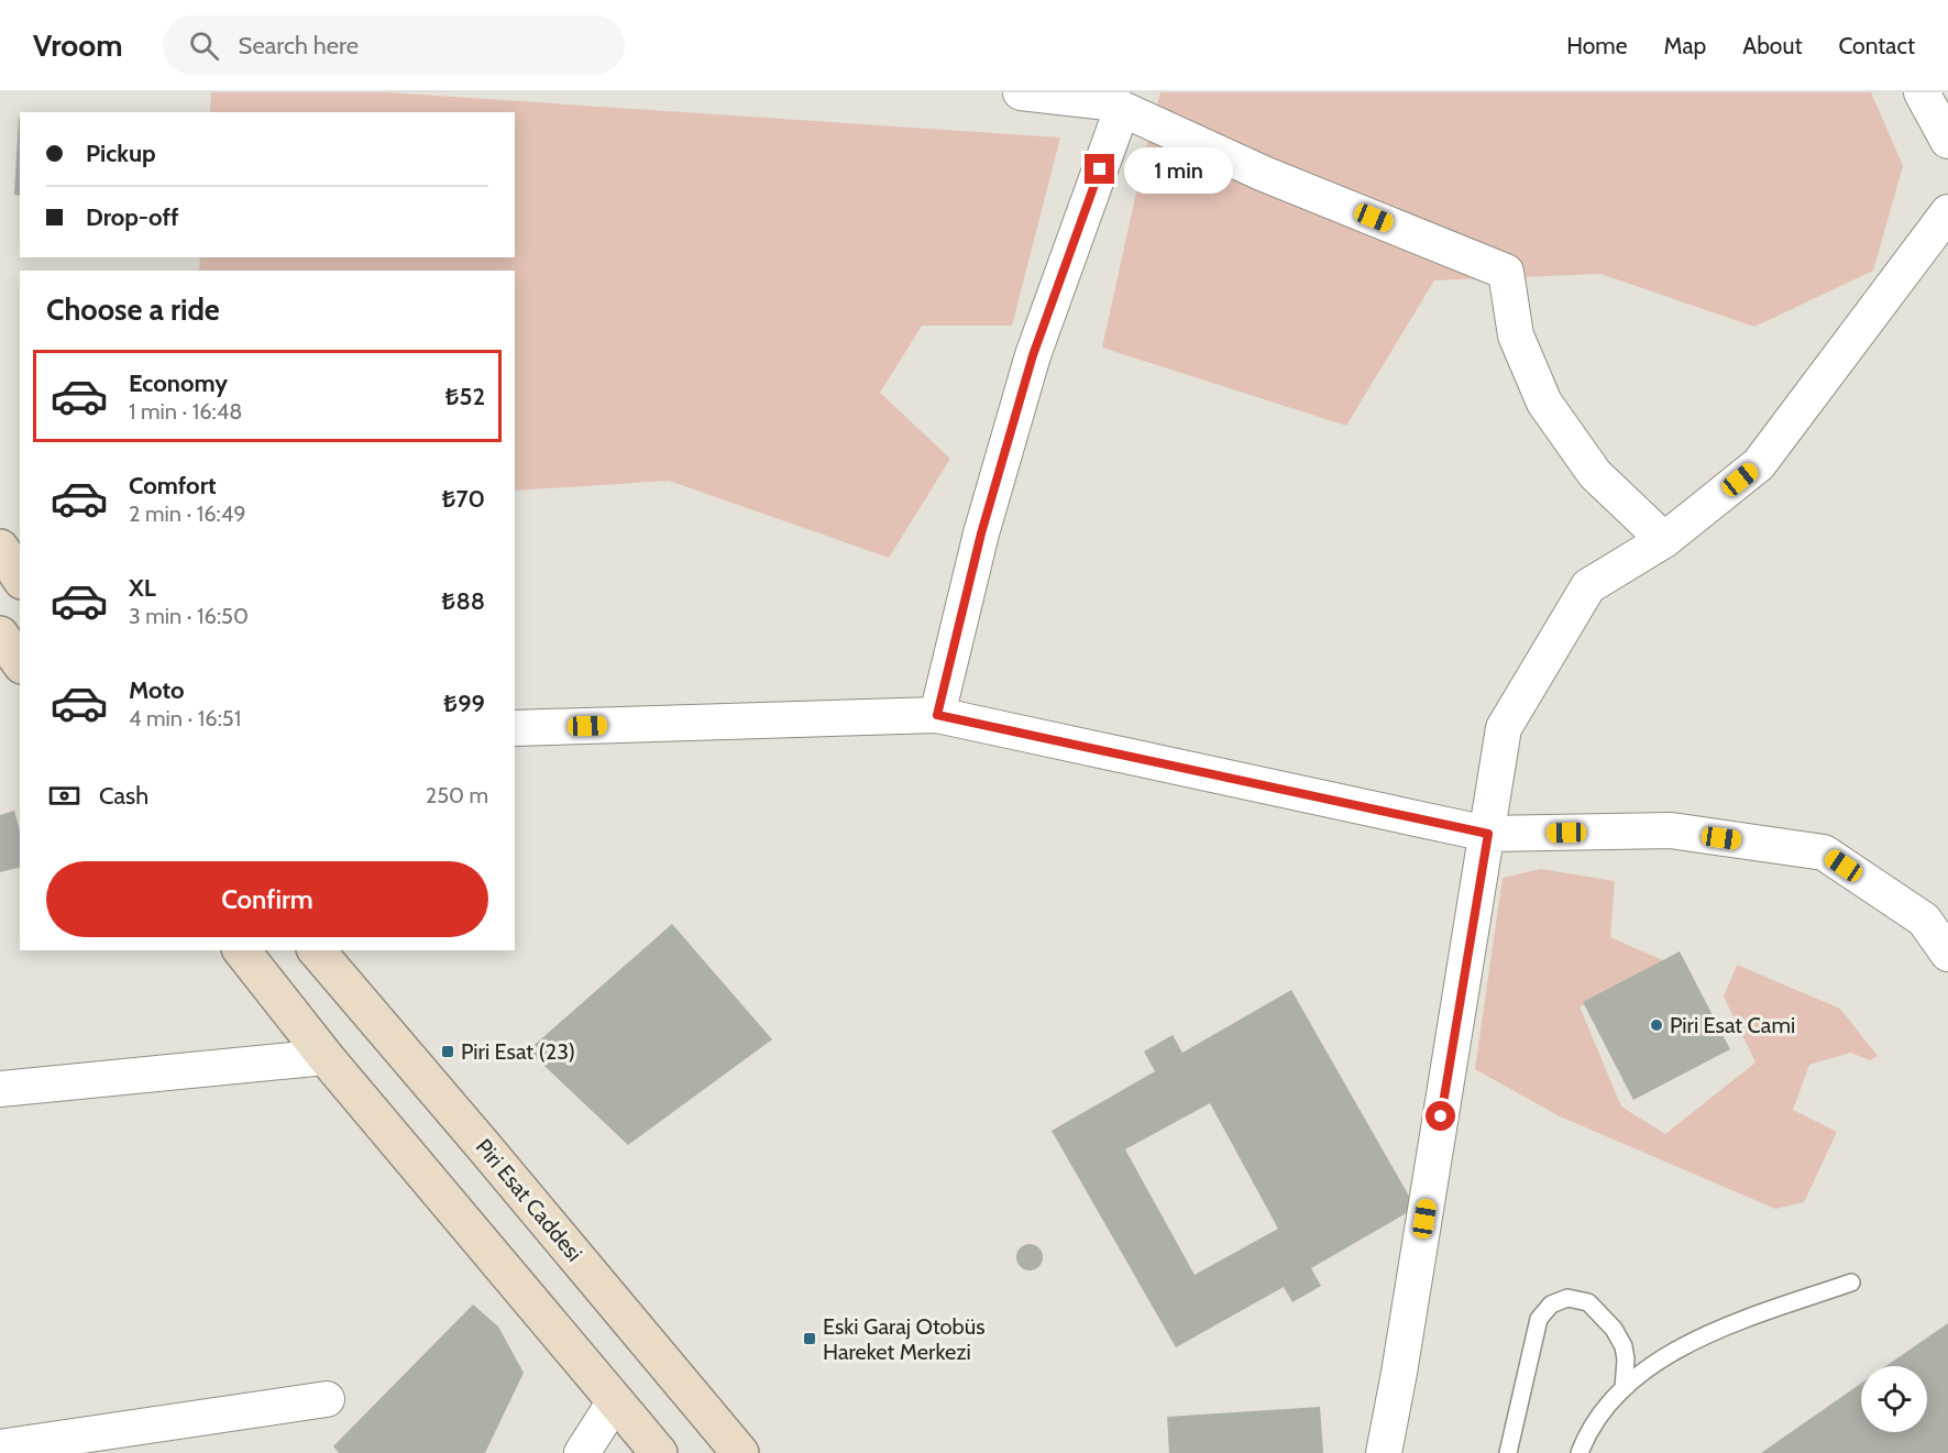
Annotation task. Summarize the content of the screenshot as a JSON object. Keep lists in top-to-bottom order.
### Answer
{
  "streets": {
    "main road": ["Piri Esat Caddesi"]
  },
  "places": {
    "other": ["Piri Esat Cami"],
    "transit": ["Piri Esat (23)", "Eski Garaj Otobüs Hareket Merkezi"]
  },
  "page": {
    "header": "Vroom",
    "search": "Search here",
    "nav": [
      "Home",
      "Map",
      "About",
      "Contact"
    ],
    "banner": ["Pickup", "Drop-off"],
    "bubble": "1 min",
    "heading": "Choose a ride",
    "list": [
      {
        "name": "Economy",
        "note": "1 min · 16:48",
        "value": "₺52"
      },
      {
        "name": "Comfort",
        "note": "2 min · 16:49",
        "value": "₺70"
      },
      {
        "name": "XL",
        "note": "3 min · 16:50",
        "value": "₺88"
      },
      {
        "name": "Moto",
        "note": "4 min · 16:51",
        "value": "₺99"
      }
    ],
    "pay": ["Cash", "250 m"],
    "buttons": "Confirm"
  }
}
